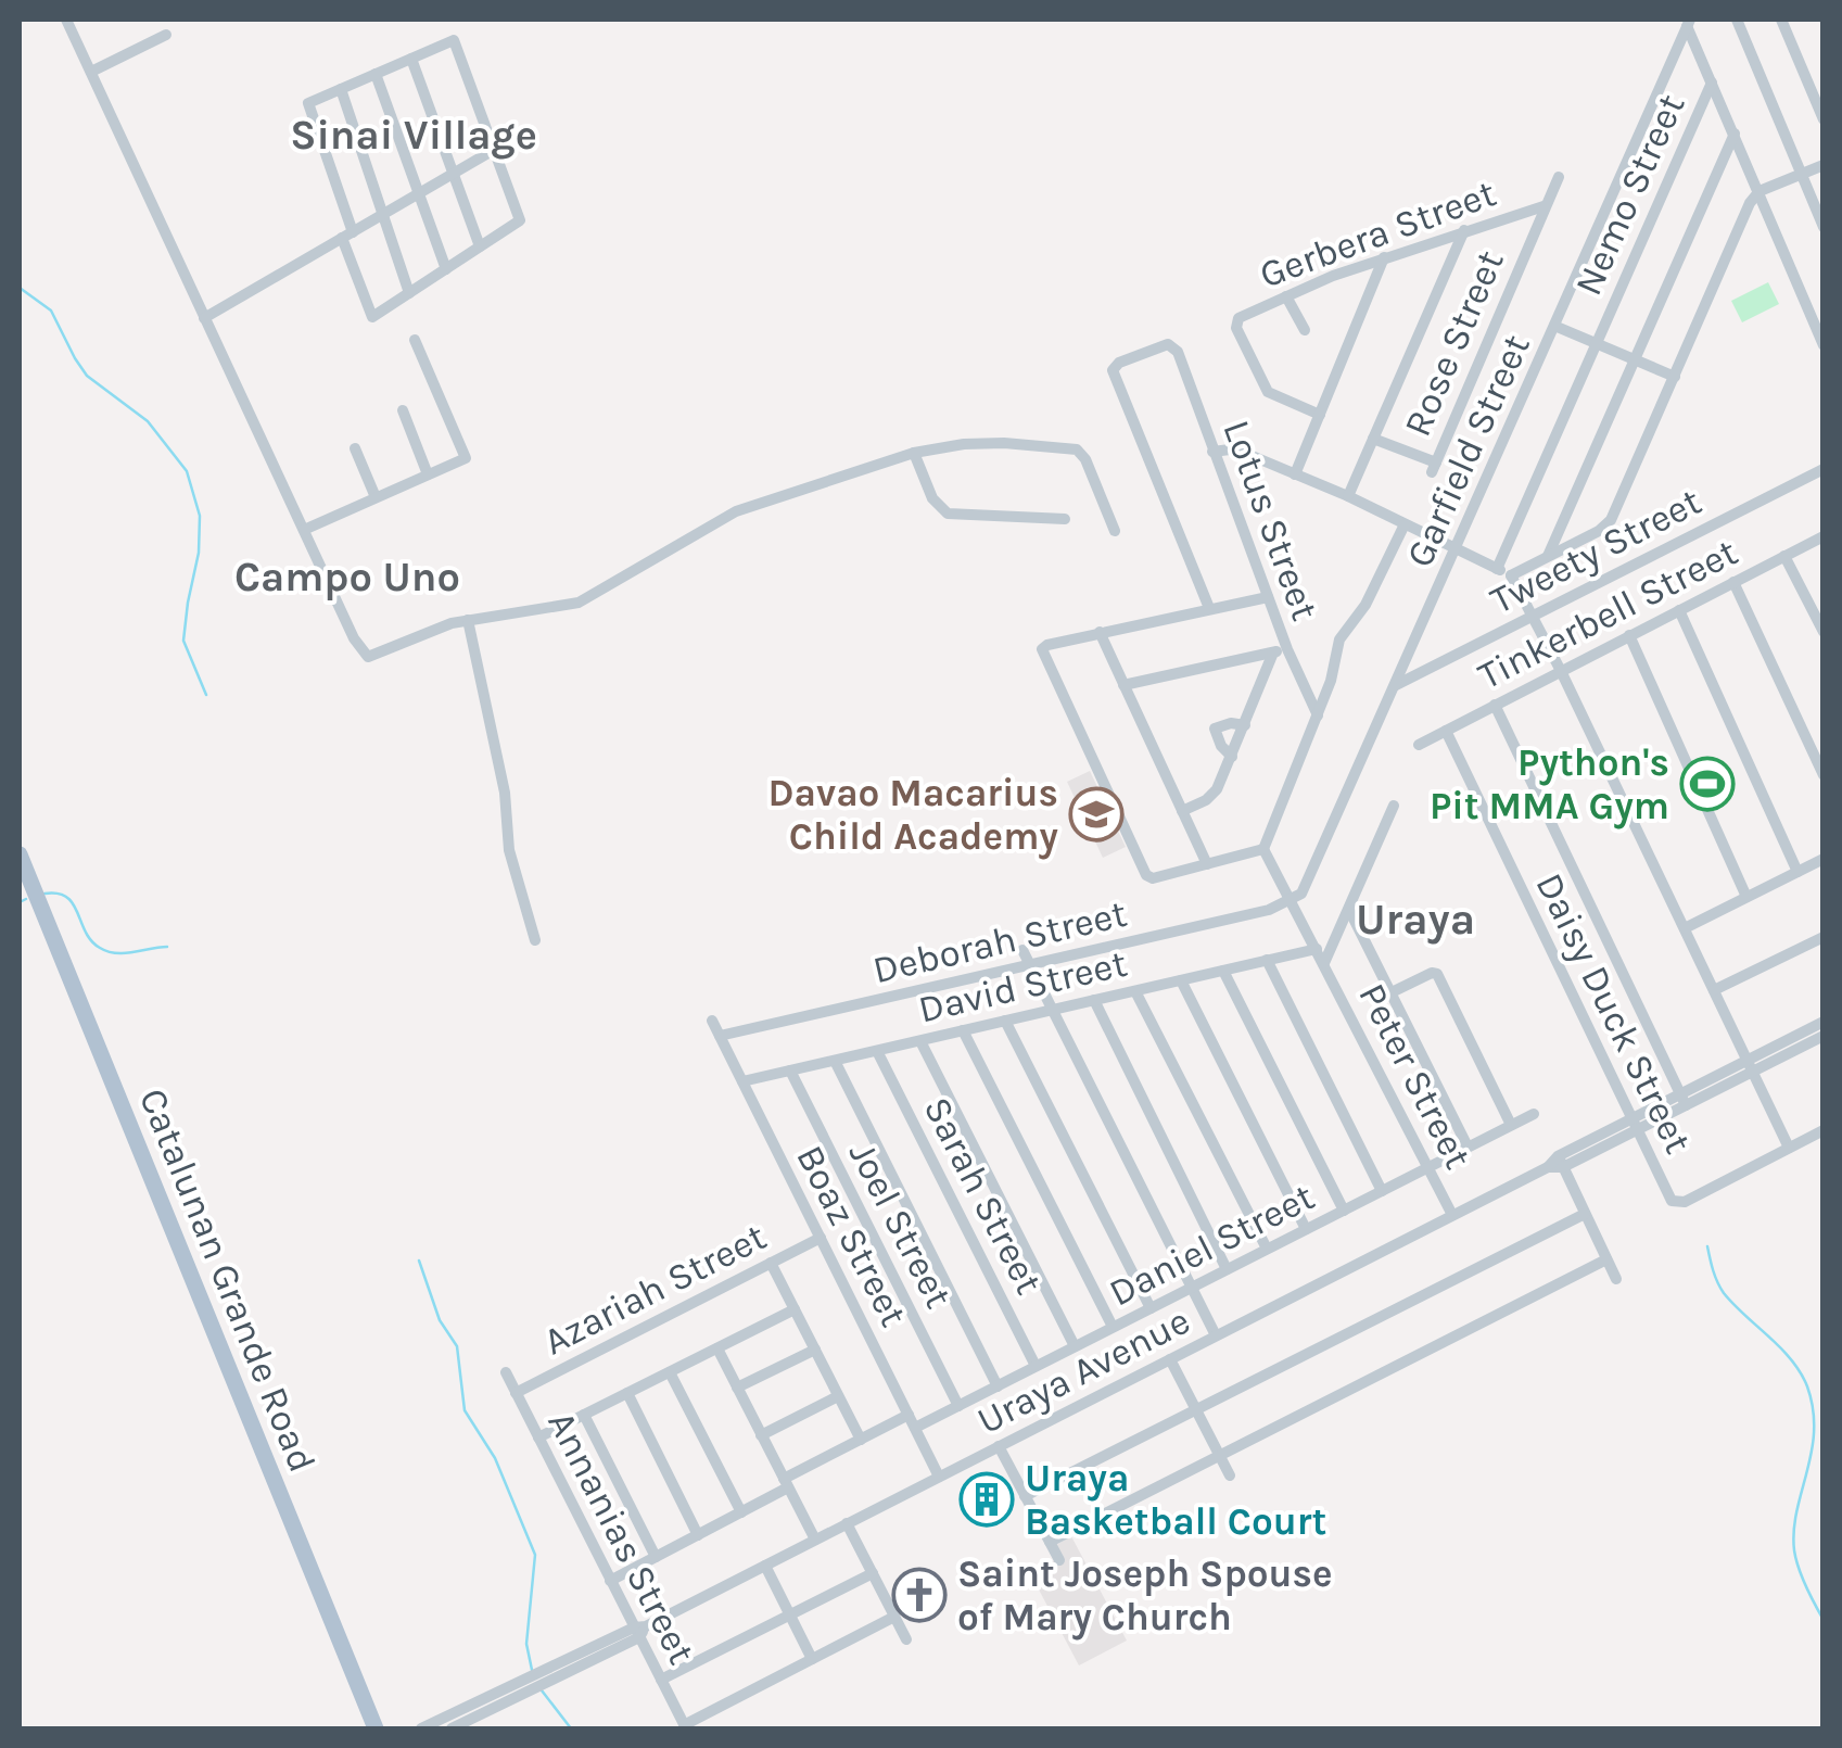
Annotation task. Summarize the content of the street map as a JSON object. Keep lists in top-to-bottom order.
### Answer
{
  "streets": {
    "main road": ["Catalunan Grande Road"],
    "street": [
      "Nemo Street",
      "Gerbera Street",
      "Rose Street",
      "Garfield Street",
      "Lotus Street",
      "Tweety Street",
      "Tinkerbell Street",
      "Deborah Street",
      "David Street",
      "Daisy Duck Street",
      "Peter Street",
      "Sarah Street",
      "Joel Street",
      "Boaz Street",
      "Daniel Street",
      "Azariah Street",
      "Uraya Avenue",
      "Annanias Street"
    ]
  },
  "crossings": [
    ["Gerbera Street", "Rose Street"],
    ["Garfield Street", "Tweety Street"],
    ["Garfield Street", "Deborah Street"],
    ["Garfield Street", "Peter Street"],
    ["Tinkerbell Street", "Daisy Duck Street"],
    ["Deborah Street", "Peter Street"],
    ["Deborah Street", "Boaz Street"],
    ["David Street", "Peter Street"],
    ["David Street", "Sarah Street"],
    ["David Street", "Joel Street"],
    ["David Street", "Boaz Street"],
    ["Daisy Duck Street", "Uraya Avenue"],
    ["Peter Street", "Daniel Street"],
    ["Peter Street", "Uraya Avenue"],
    ["Sarah Street", "Daniel Street"],
    ["Joel Street", "Daniel Street"],
    ["Boaz Street", "Daniel Street"],
    ["Boaz Street", "Azariah Street"],
    ["Boaz Street", "Uraya Avenue"],
    ["Azariah Street", "Annanias Street"],
    ["Uraya Avenue", "Annanias Street"]
  ],
  "districts": ["Sinai Village", "Campo Uno", "Uraya"],
  "places": {
    "sports": ["Python's Pit MMA Gym"],
    "school or university": ["Davao Macarius Child Academy"],
    "building": ["Uraya Basketball Court"],
    "church": ["Saint Joseph Spouse of Mary Church"]
  }
}
